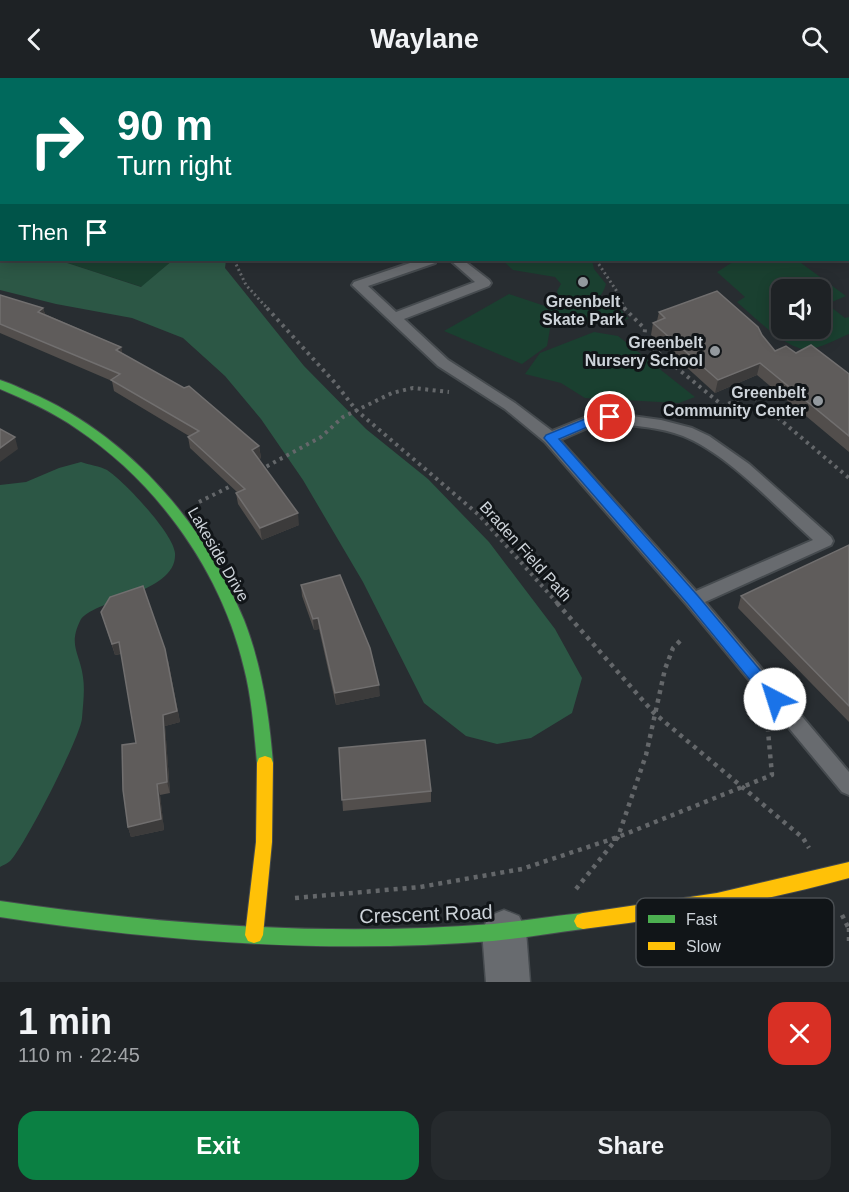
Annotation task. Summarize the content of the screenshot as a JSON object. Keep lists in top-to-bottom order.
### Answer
{
  "streets": {
    "street": ["Lakeside Drive", "Crescent Road"],
    "path": ["Braden Field Path"]
  },
  "crossings": [
    ["Lakeside Drive", "Crescent Road"]
  ],
  "places": ["Greenbelt Skate Park", "Greenbelt Nursery School", "Greenbelt Community Center"],
  "legend": ["Fast", "Slow"],
  "page": {
    "header": "Waylane",
    "turn": ["90 m", "Turn right"],
    "then": "Then",
    "heading": ["1 min", "110 m · 22:45"],
    "buttons": ["Exit", "Share"]
  }
}
